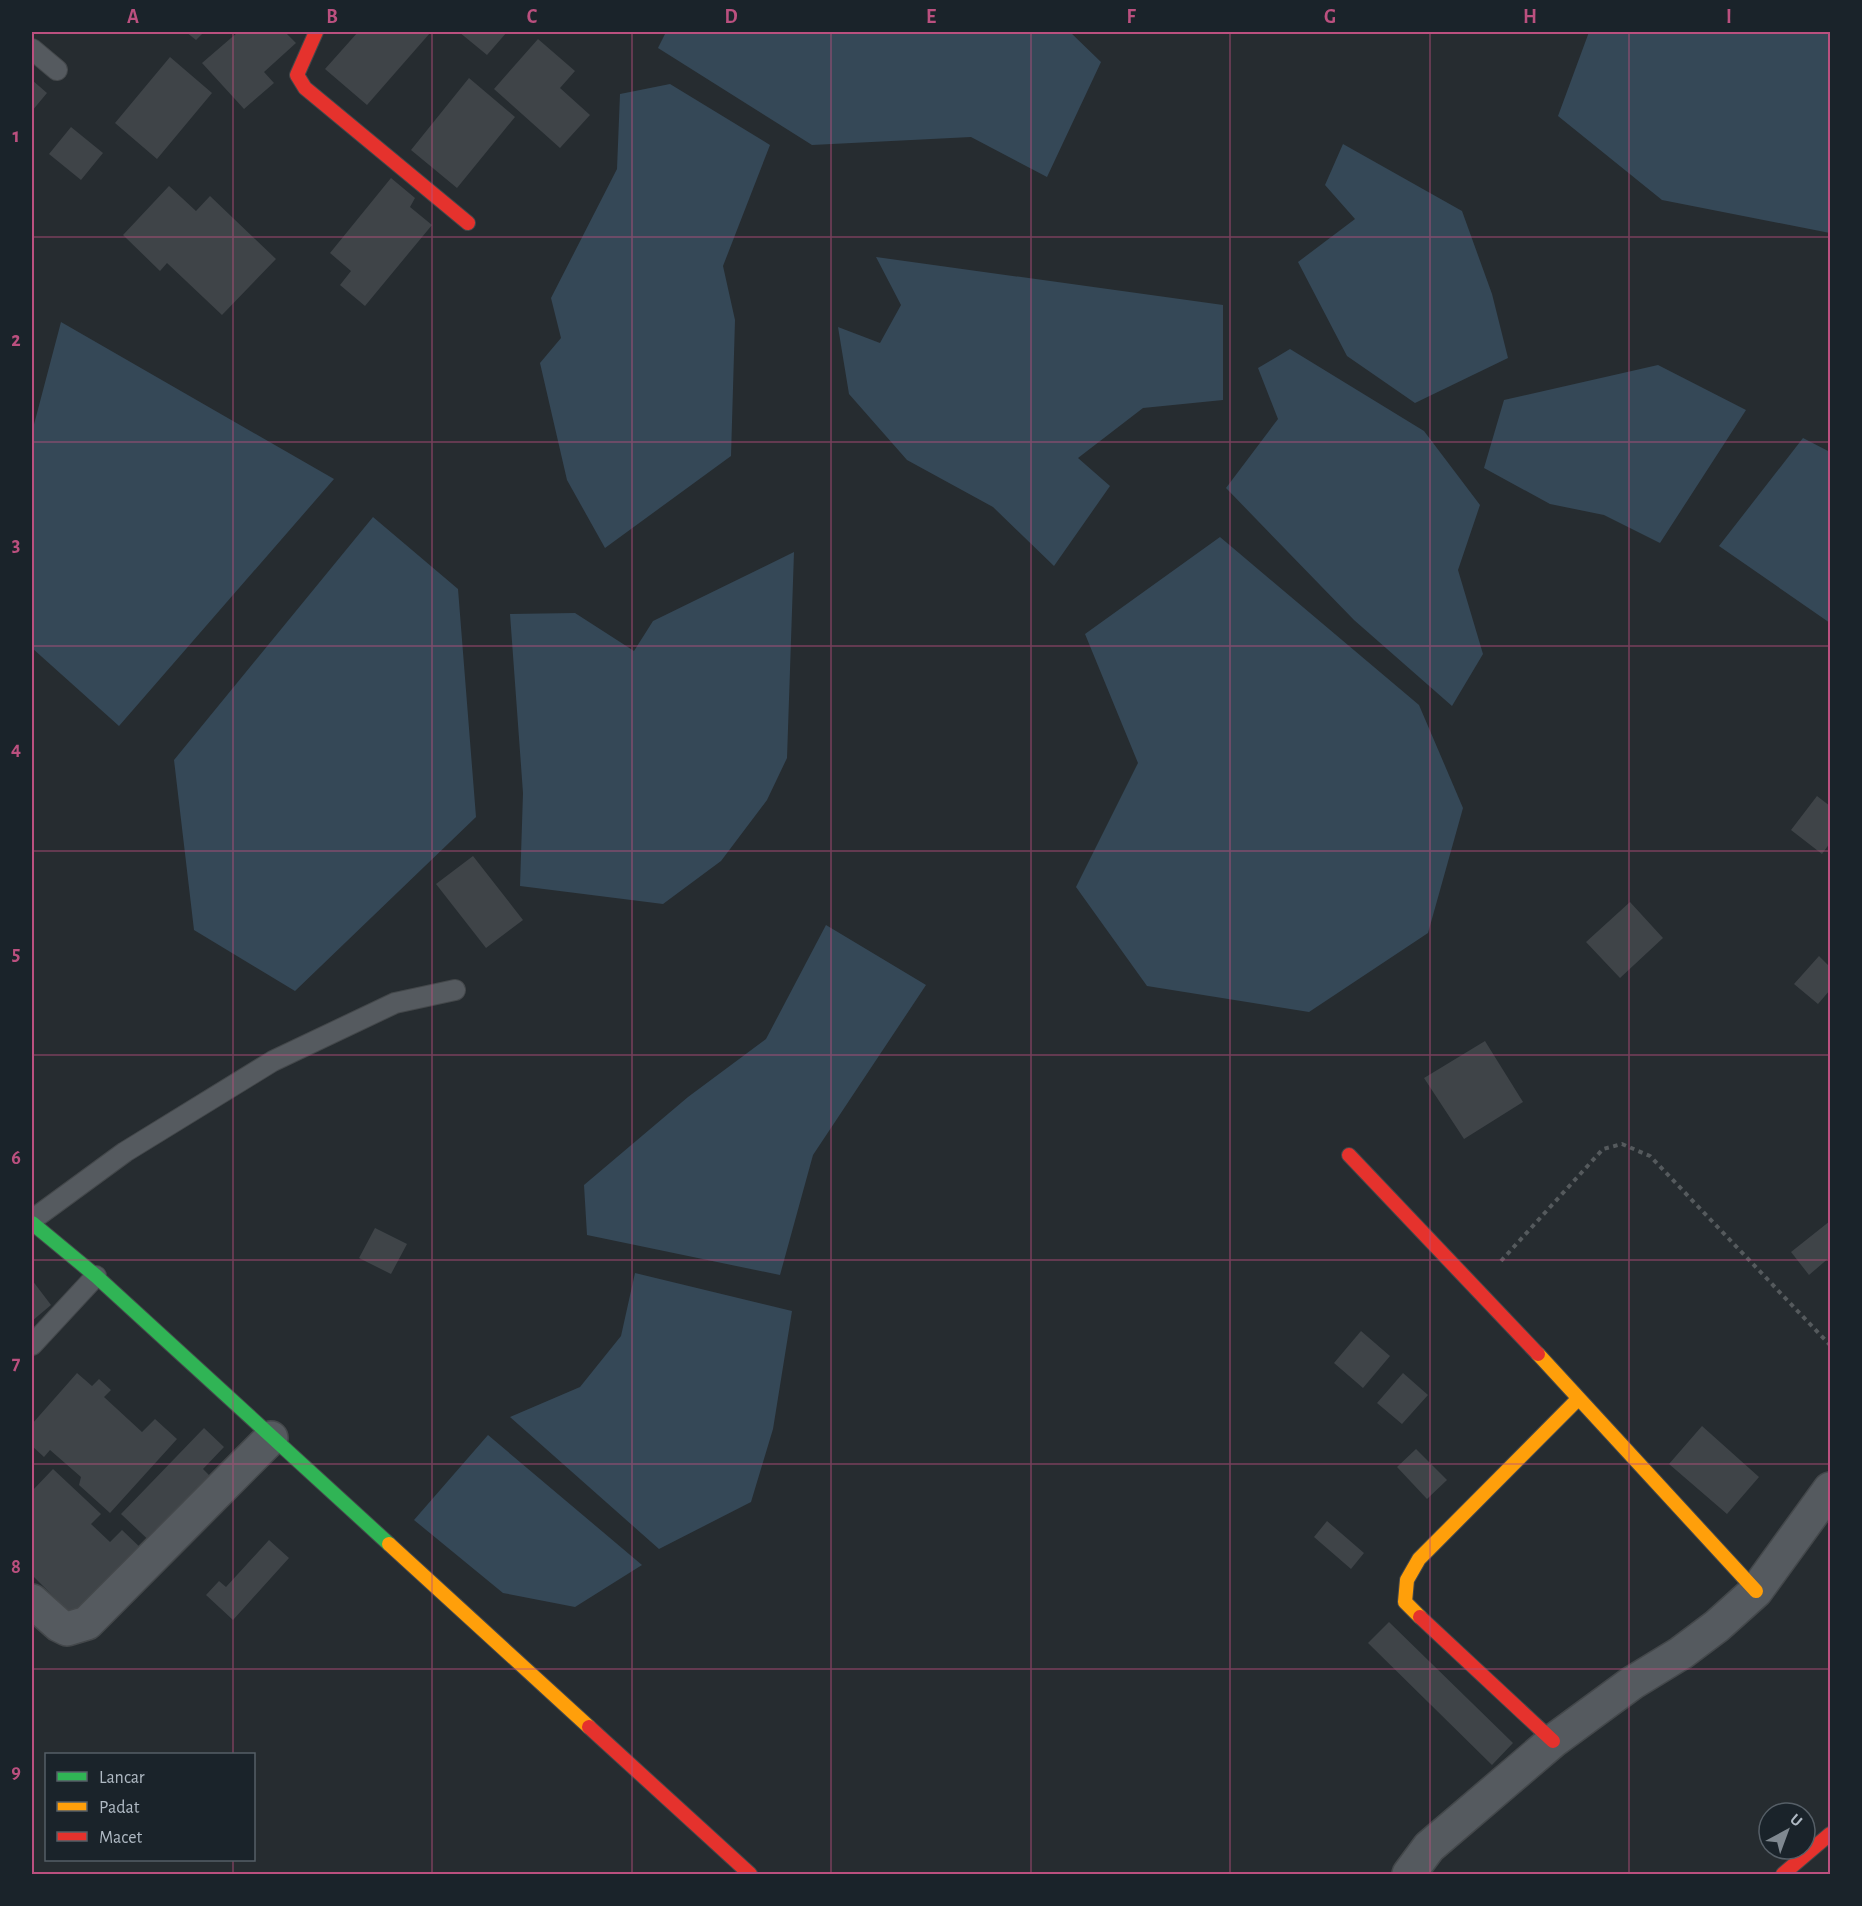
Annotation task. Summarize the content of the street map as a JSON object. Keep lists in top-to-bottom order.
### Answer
{
  "legend": ["Lancar", "Padat", "Macet"],
  "north": "top right",
  "grid": {
    "columns": [
      "A",
      "B",
      "C",
      "D",
      "E",
      "F",
      "G",
      "H",
      "I"
    ],
    "rows": [
      "1",
      "2",
      "3",
      "4",
      "5",
      "6",
      "7",
      "8",
      "9"
    ]
  }
}
